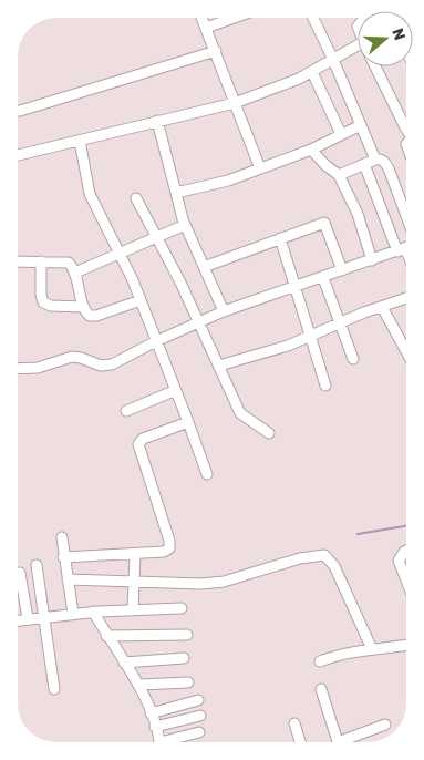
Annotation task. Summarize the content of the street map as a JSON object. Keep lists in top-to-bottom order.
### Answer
{
  "north": "right"
}
